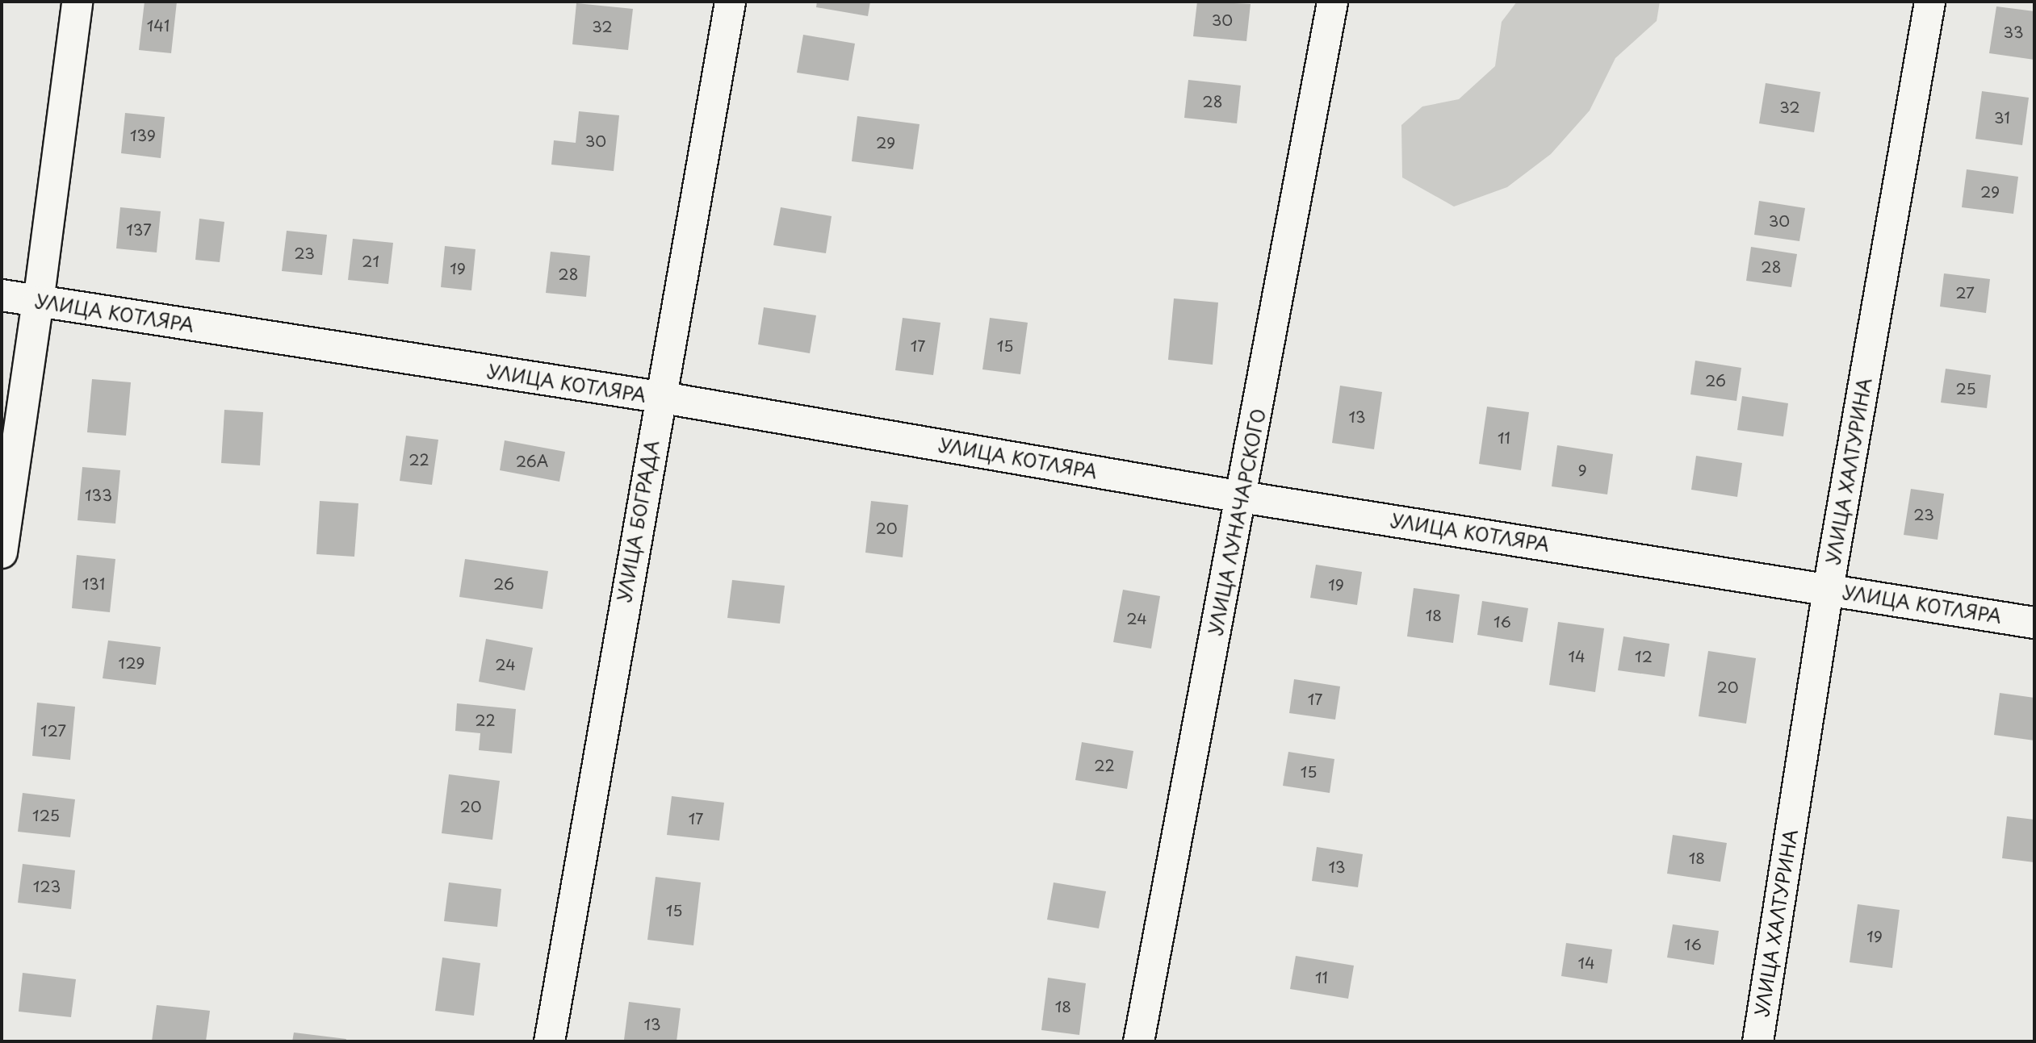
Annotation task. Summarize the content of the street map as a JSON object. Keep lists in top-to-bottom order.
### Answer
{
  "streets": {
    "street": [
      "УЛИЦА КОТЛЯРА",
      "УЛИЦА ХАЛТУРИНА",
      "УЛИЦА БОГРАДА",
      "УЛИЦА ЛУНАЧАРСКОГО"
    ]
  },
  "crossings": [
    ["УЛИЦА КОТЛЯРА", "УЛИЦА ХАЛТУРИНА"],
    ["УЛИЦА КОТЛЯРА", "УЛИЦА БОГРАДА"],
    ["УЛИЦА КОТЛЯРА", "УЛИЦА ЛУНАЧАРСКОГО"]
  ],
  "house_numbers": [
    "30",
    "141",
    "32",
    "33",
    "28",
    "32",
    "31",
    "139",
    "30",
    "29",
    "29",
    "30",
    "137",
    "23",
    "21",
    "28",
    "19",
    "28",
    "27",
    "17",
    "15",
    "26",
    "25",
    "13",
    "11",
    "22",
    "26А",
    "9",
    "133",
    "23",
    "20",
    "131",
    "26",
    "19",
    "18",
    "24",
    "16",
    "14",
    "12",
    "129",
    "24",
    "20",
    "17",
    "22",
    "127",
    "22",
    "15",
    "20",
    "125",
    "17",
    "18",
    "13",
    "123",
    "15",
    "19",
    "16",
    "14",
    "11",
    "18",
    "13"
  ]
}
